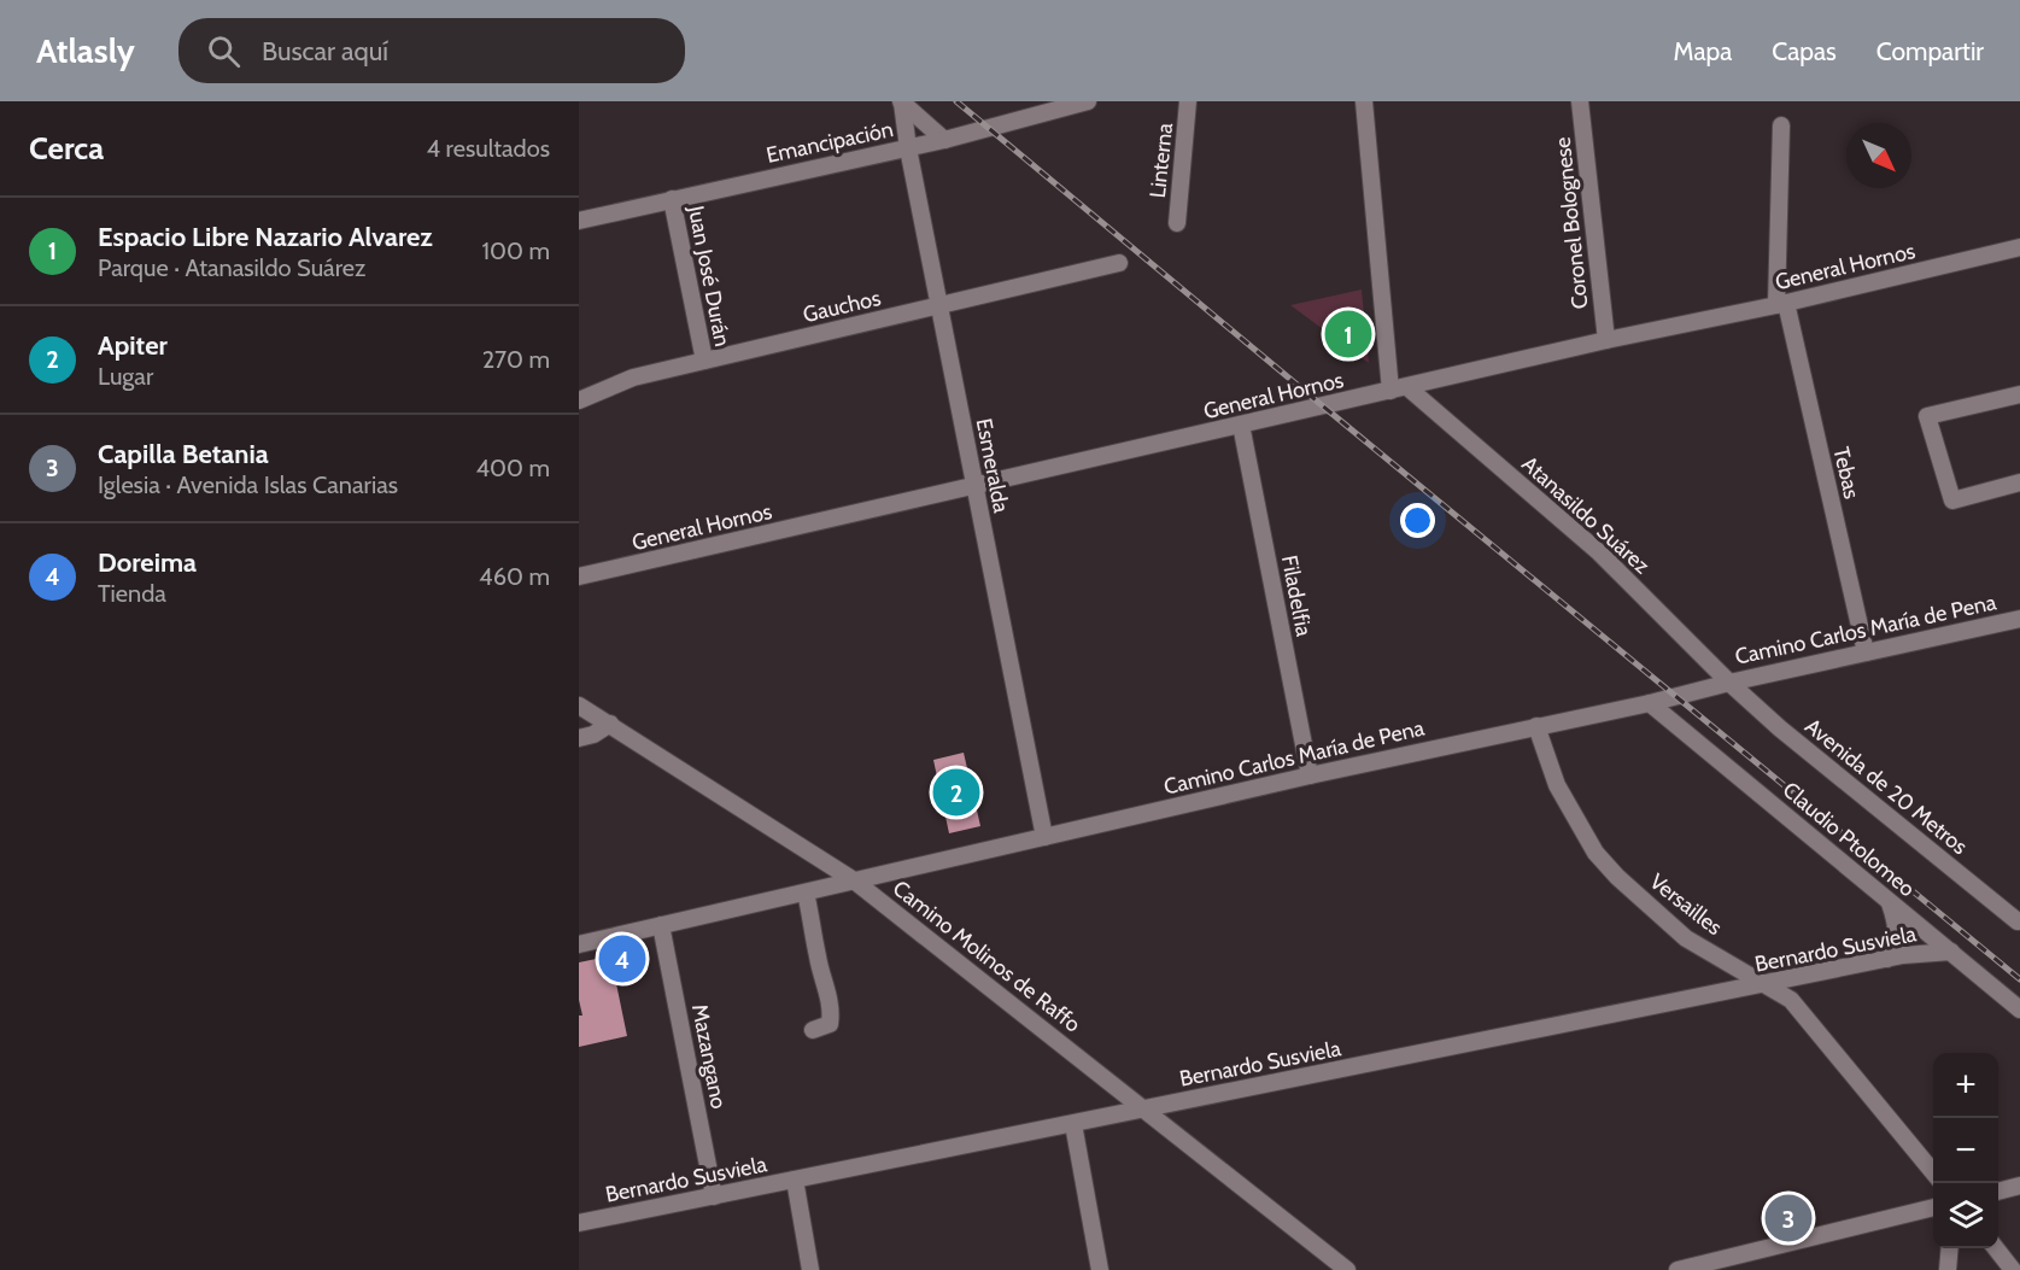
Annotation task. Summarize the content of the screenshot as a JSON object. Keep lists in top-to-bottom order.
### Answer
{
  "streets": {
    "street": [
      "Emancipación",
      "Linterna",
      "Coronel Bolognese",
      "General Hornos",
      "Juan José Durán",
      "Gauchos",
      "Esmeralda",
      "Tebas",
      "Atanasildo Suárez",
      "Filadelfia",
      "Camino Carlos María de Pena",
      "Avenida de 20 Metros",
      "Claudio Ptolomeo",
      "Versailles",
      "Bernardo Susviela",
      "Camino Molinos de Raffo",
      "Mazangano"
    ]
  },
  "crossings": [
    ["Emancipación", "Juan José Durán"],
    ["Emancipación", "Esmeralda"],
    ["Coronel Bolognese", "General Hornos"],
    ["General Hornos", "Esmeralda"],
    ["General Hornos", "Tebas"],
    ["General Hornos", "Atanasildo Suárez"],
    ["General Hornos", "Filadelfia"],
    ["Juan José Durán", "Gauchos"],
    ["Gauchos", "Esmeralda"],
    ["Esmeralda", "Camino Carlos María de Pena"],
    ["Tebas", "Camino Carlos María de Pena"],
    ["Atanasildo Suárez", "Camino Carlos María de Pena"],
    ["Atanasildo Suárez", "Avenida de 20 Metros"],
    ["Filadelfia", "Camino Carlos María de Pena"],
    ["Camino Carlos María de Pena", "Avenida de 20 Metros"],
    ["Camino Carlos María de Pena", "Claudio Ptolomeo"],
    ["Camino Carlos María de Pena", "Versailles"],
    ["Camino Carlos María de Pena", "Camino Molinos de Raffo"],
    ["Camino Carlos María de Pena", "Mazangano"],
    ["Claudio Ptolomeo", "Bernardo Susviela"],
    ["Versailles", "Bernardo Susviela"],
    ["Bernardo Susviela", "Camino Molinos de Raffo"],
    ["Bernardo Susviela", "Mazangano"]
  ],
  "north": "bottom right",
  "page": {
    "header": "Atlasly",
    "search": "Buscar aquí",
    "nav": ["Mapa", "Capas", "Compartir"],
    "heading": ["Cerca", "4 resultados"],
    "list": [
      {
        "mark": "1",
        "name": "Espacio Libre Nazario Alvarez",
        "note": "Parque · Atanasildo Suárez",
        "value": "100 m"
      },
      {
        "mark": "2",
        "name": "Apiter",
        "note": "Lugar",
        "value": "270 m"
      },
      {
        "mark": "3",
        "name": "Capilla Betania",
        "note": "Iglesia · Avenida Islas Canarias",
        "value": "400 m"
      },
      {
        "mark": "4",
        "name": "Doreima",
        "note": "Tienda",
        "value": "460 m"
      }
    ],
    "pins": [
      "1",
      "2",
      "4",
      "3"
    ],
    "map_buttons": ["+", "−"]
  }
}
